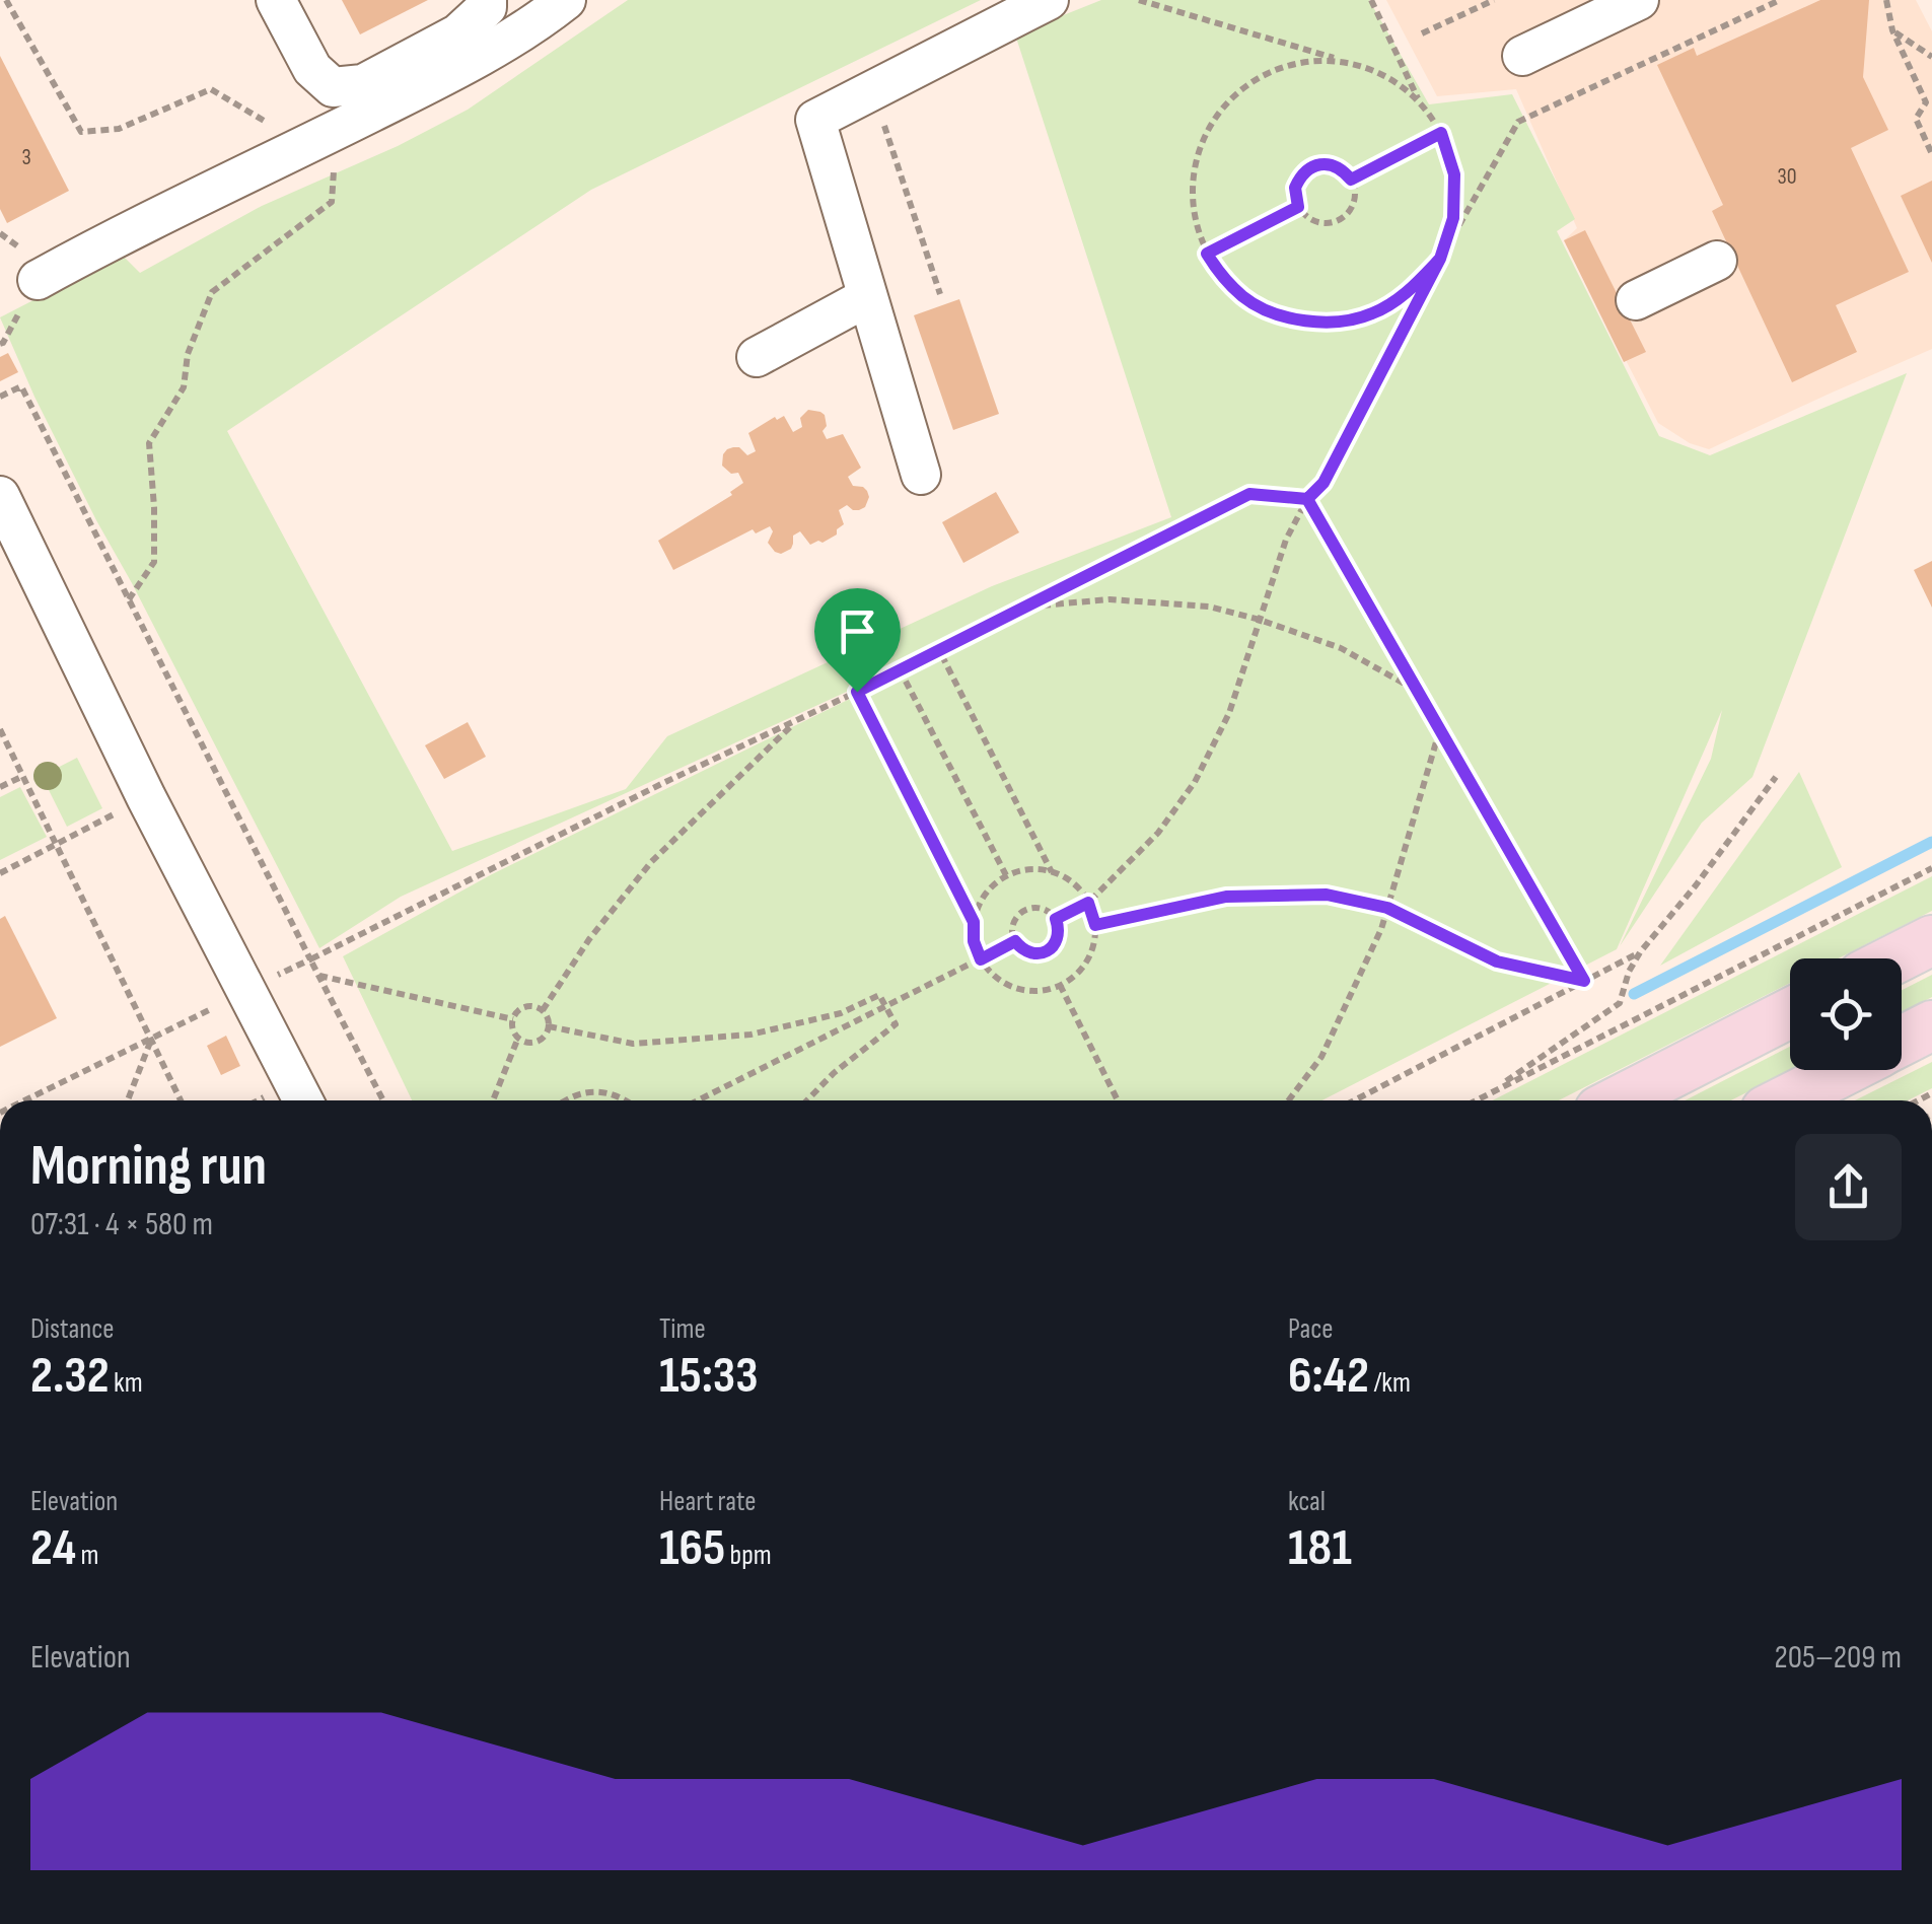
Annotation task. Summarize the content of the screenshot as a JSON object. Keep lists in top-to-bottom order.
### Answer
{
  "house_numbers": ["3", "30"],
  "page": {
    "heading": ["Morning run", "07:31 · 4 × 580 m"],
    "stats": [
      ["Distance", "2.32 km"],
      ["Time", "15:33"],
      ["Pace", "6:42 /km"],
      ["Elevation", "24 m"],
      ["Heart rate", "165 bpm"],
      ["kcal", "181"]
    ],
    "chart": ["Elevation", "205–209 m"]
  }
}
